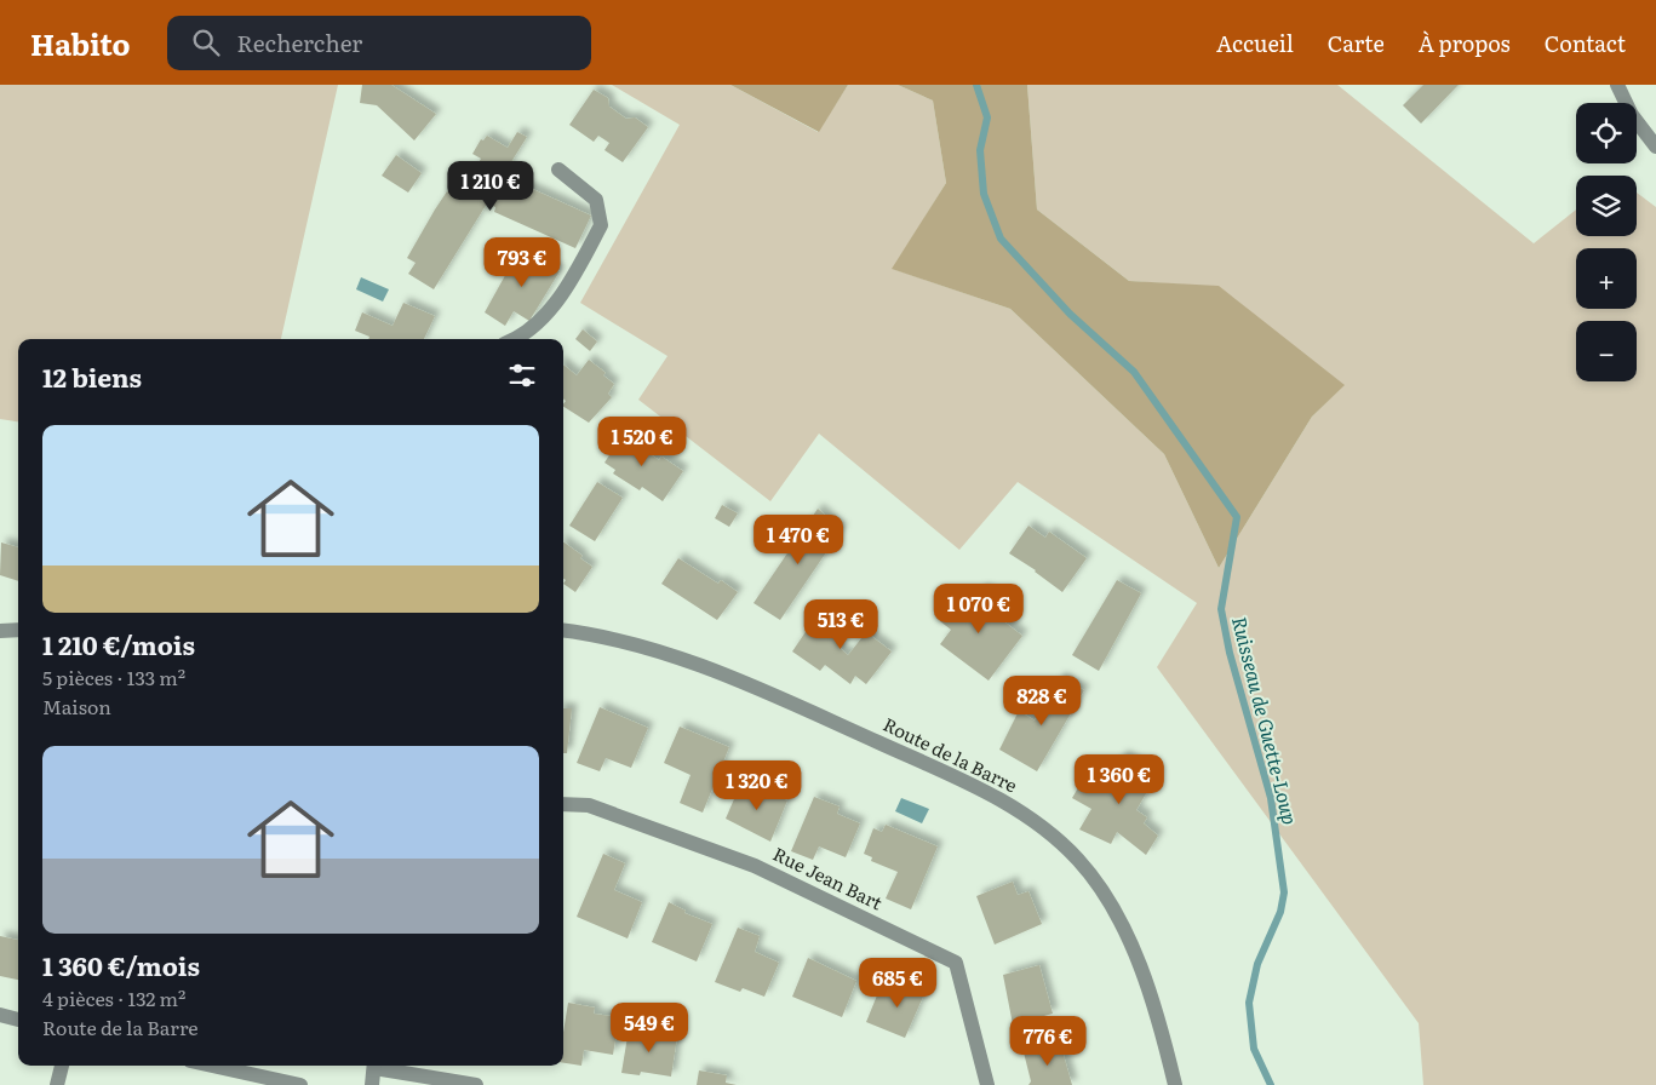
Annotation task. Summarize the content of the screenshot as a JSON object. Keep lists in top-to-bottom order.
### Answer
{
  "streets": {
    "street": ["Route de la Barre", "Rue Jean Bart"]
  },
  "water": ["Ruisseau de Guette-Loup"],
  "page": {
    "header": "Habito",
    "search": "Rechercher",
    "nav": [
      "Accueil",
      "Carte",
      "À propos",
      "Contact"
    ],
    "map_buttons": ["+", "−"],
    "price": [
      "1 210 €",
      "793 €",
      "1 520 €",
      "1 470 €",
      "1 070 €",
      "513 €",
      "828 €",
      "1 360 €",
      "1 320 €",
      "685 €",
      "549 €",
      "776 €"
    ],
    "heading": "12 biens",
    "list": [
      {
        "name": "1 210 €/mois",
        "note": "5 pièces · 133 m² · Maison"
      },
      {
        "name": "1 360 €/mois",
        "note": "4 pièces · 132 m² · Route de la Barre"
      }
    ]
  }
}
